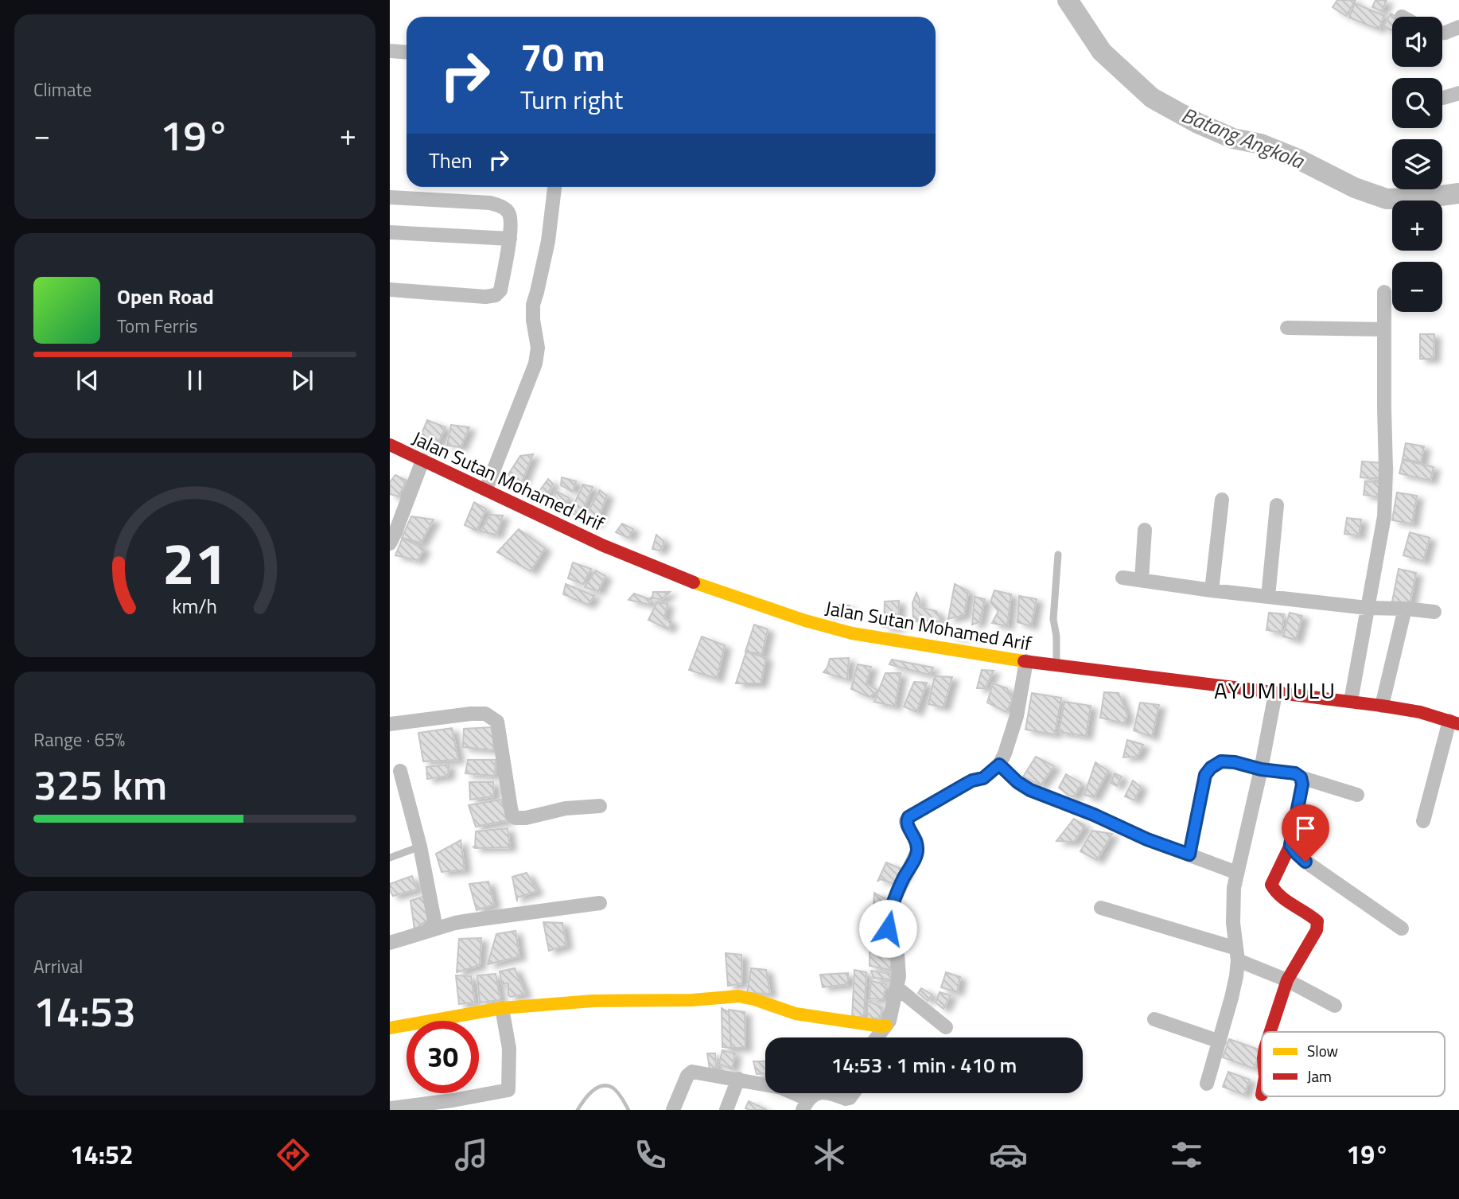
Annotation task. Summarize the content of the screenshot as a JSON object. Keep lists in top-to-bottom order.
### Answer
{
  "streets": {
    "street": ["Jalan Sutan Mohamed Arif"]
  },
  "districts": ["AYUMIJULU"],
  "water": ["Batang Angkola"],
  "legend": ["Slow", "Jam"],
  "page": {
    "tile": [
      "Climate",
      ["Range · 65%", "325 km"],
      ["Arrival", "14:53"]
    ],
    "map_buttons": ["+", "−"],
    "turn": ["70 m", "Turn right"],
    "heat": ["−", "19°", "+"],
    "then": "Then",
    "song": ["Open Road", "Tom Ferris"],
    "limit": "30",
    "trip": "14:53 · 1 min · 410 m",
    "tabs": ["14:52", "19°"],
    "gauge": ["21", "km/h"]
  }
}
